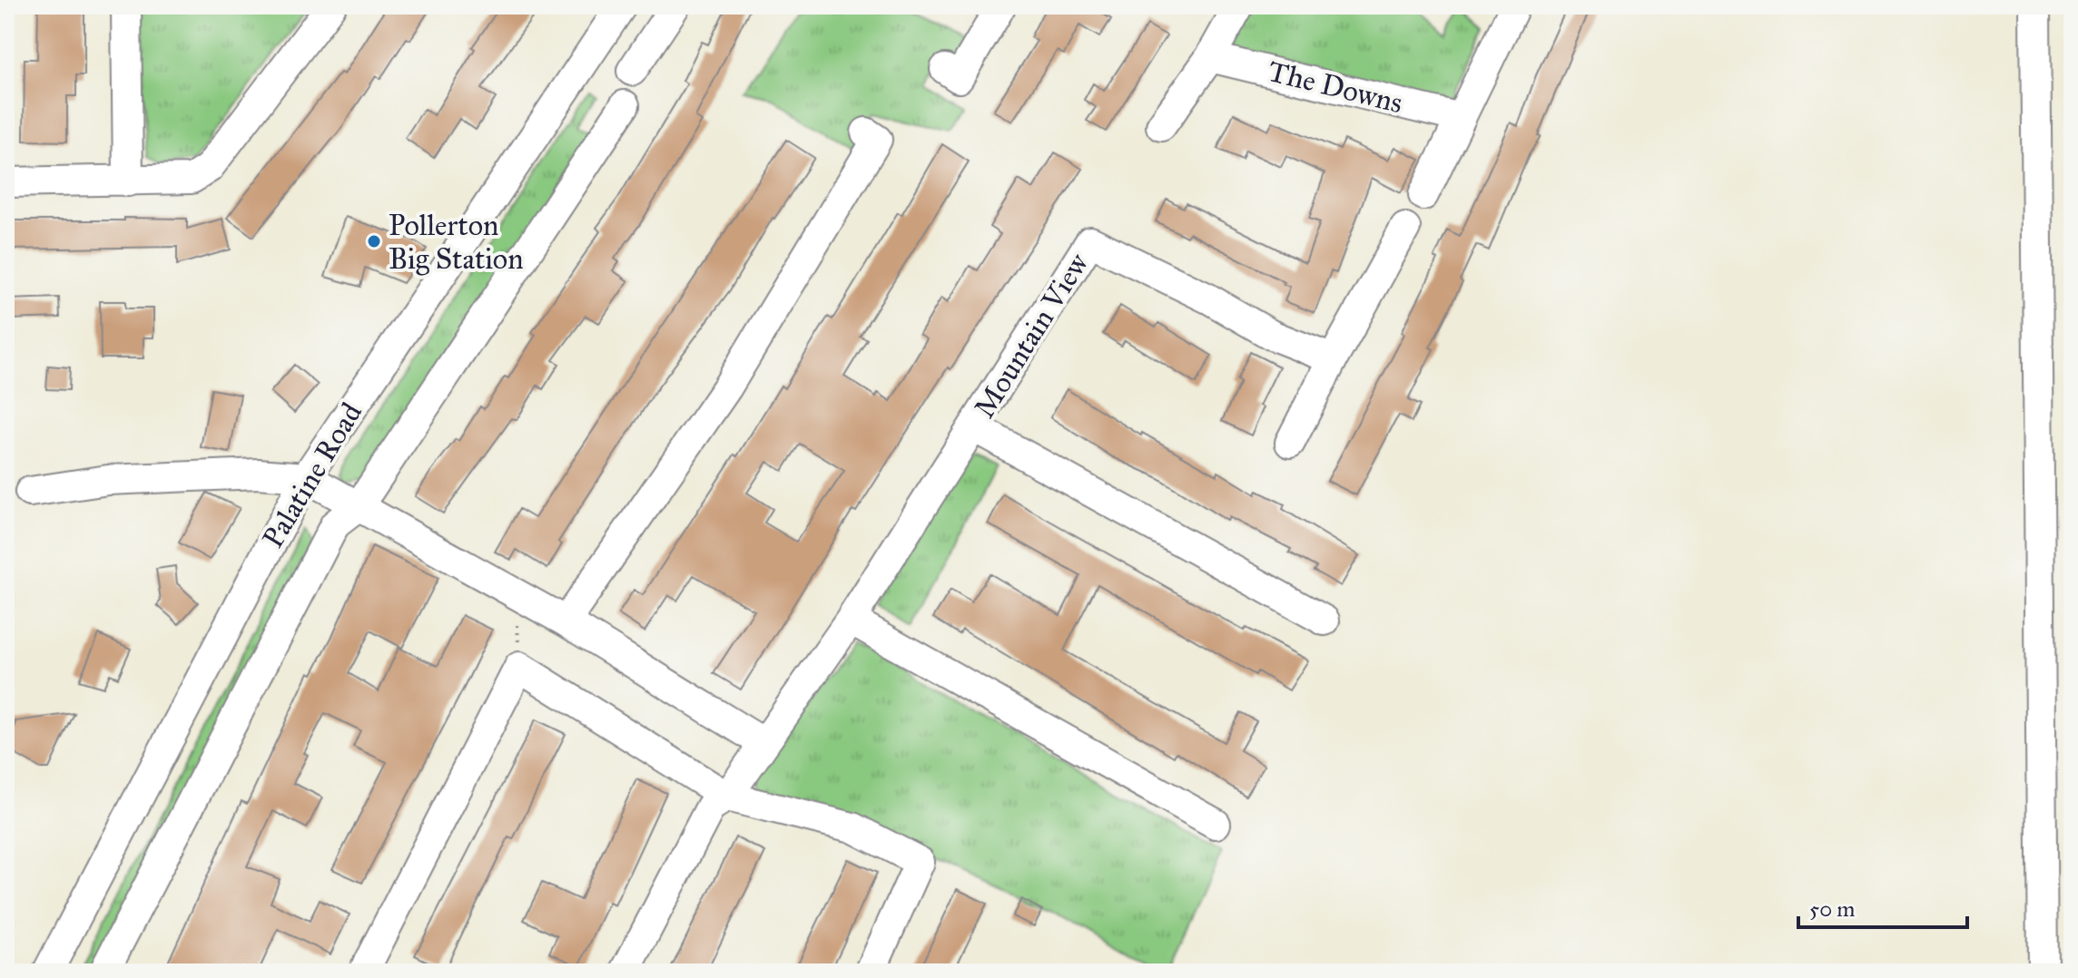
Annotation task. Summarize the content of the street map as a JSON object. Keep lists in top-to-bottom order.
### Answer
{
  "streets": {
    "street": ["The Downs", "Mountain View", "Palatine Road"]
  },
  "places": ["Pollerton Big Station"],
  "scale_bar": "50 m"
}
